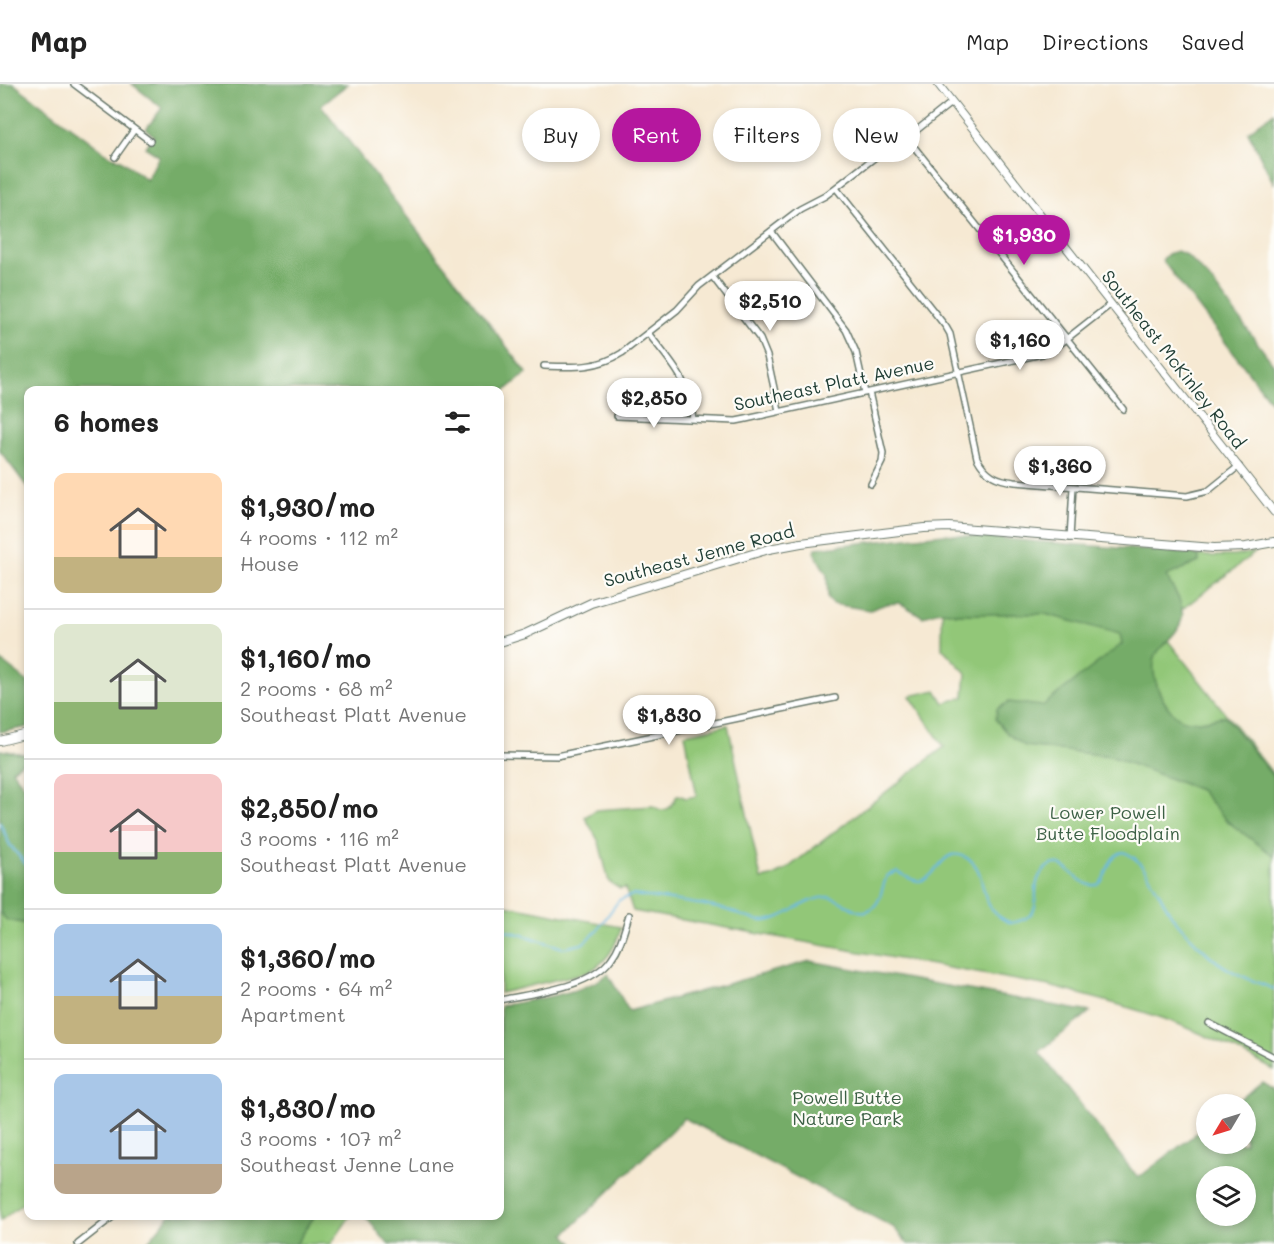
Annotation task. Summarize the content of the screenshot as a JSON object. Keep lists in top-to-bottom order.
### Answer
{
  "streets": {
    "main road": ["Southeast Jenne Road"],
    "street": ["Southeast McKinley Road", "Southeast Platt Avenue"]
  },
  "crossings": [
    ["Southeast McKinley Road", "Southeast Platt Avenue"]
  ],
  "parks": ["Lower Powell Butte Floodplain", "Powell Butte Nature Park"],
  "north": "bottom left",
  "page": {
    "header": "Map",
    "nav": ["Map", "Directions", "Saved"],
    "chip": [
      "Buy",
      "Rent",
      "Filters",
      "New"
    ],
    "price": [
      "$1,930",
      "$2,510",
      "$1,160",
      "$2,850",
      "$1,360",
      "$1,830"
    ],
    "heading": "6 homes",
    "list": [
      {
        "name": "$1,930/mo",
        "note": "4 rooms · 112 m² · House"
      },
      {
        "name": "$1,160/mo",
        "note": "2 rooms · 68 m² · Southeast Platt Avenue"
      },
      {
        "name": "$2,850/mo",
        "note": "3 rooms · 116 m² · Southeast Platt Avenue"
      },
      {
        "name": "$1,360/mo",
        "note": "2 rooms · 64 m² · Apartment"
      },
      {
        "name": "$1,830/mo",
        "note": "3 rooms · 107 m² · Southeast Jenne Lane"
      }
    ]
  }
}
